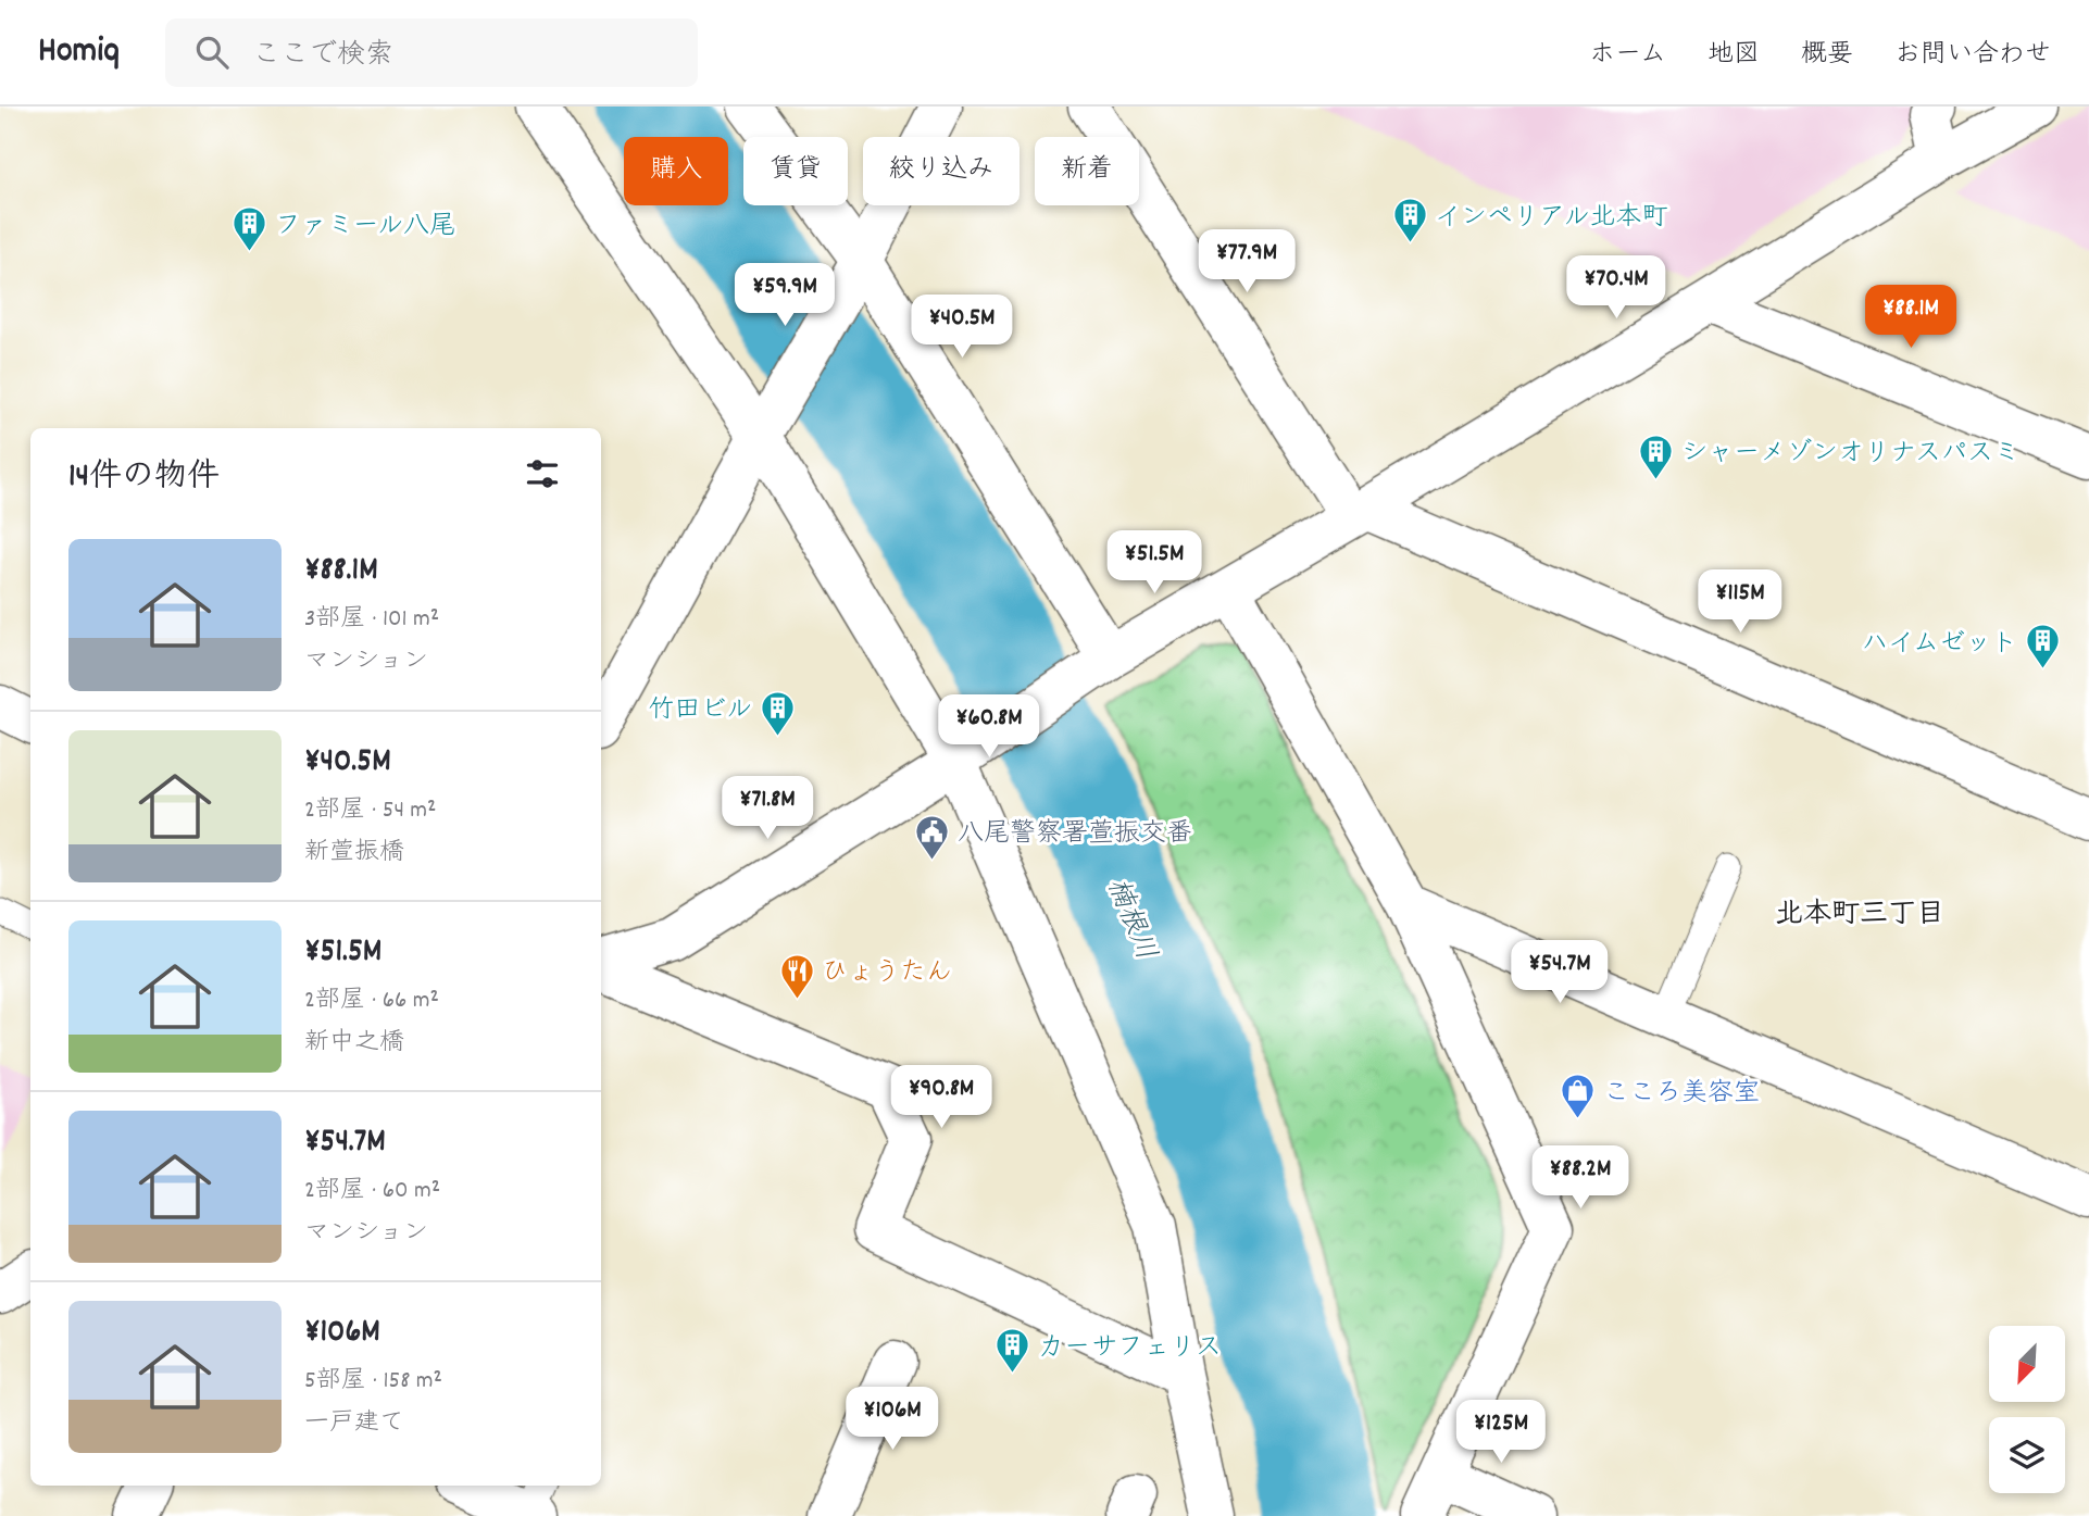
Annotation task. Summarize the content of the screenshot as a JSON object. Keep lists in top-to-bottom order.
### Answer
{
  "districts": ["北本町三丁目"],
  "water": ["楠根川"],
  "places": {
    "building": [
      "インペリアル北本町",
      "ファミール八尾",
      "シャーメゾンオリナスパスミ",
      "ハイムゼット",
      "竹田ビル",
      "カーサフェリス"
    ],
    "public building": ["八尾警察署萱振交番"],
    "restaurant": ["ひょうたん"],
    "shop": ["こころ美容室"]
  },
  "north": "bottom left",
  "page": {
    "header": "Homiq",
    "search": "ここで検索",
    "nav": [
      "ホーム",
      "地図",
      "概要",
      "お問い合わせ"
    ],
    "chip": [
      "購入",
      "賃貸",
      "絞り込み",
      "新着"
    ],
    "price": [
      "¥77.9M",
      "¥70.4M",
      "¥59.9M",
      "¥88.1M",
      "¥40.5M",
      "¥51.5M",
      "¥115M",
      "¥60.8M",
      "¥71.8M",
      "¥54.7M",
      "¥90.8M",
      "¥88.2M",
      "¥106M",
      "¥125M"
    ],
    "heading": "14件の物件",
    "list": [
      {
        "name": "¥88.1M",
        "note": "3部屋 · 101 m² · マンション"
      },
      {
        "name": "¥40.5M",
        "note": "2部屋 · 54 m² · 新萱振橋"
      },
      {
        "name": "¥51.5M",
        "note": "2部屋 · 66 m² · 新中之橋"
      },
      {
        "name": "¥54.7M",
        "note": "2部屋 · 60 m² · マンション"
      },
      {
        "name": "¥106M",
        "note": "5部屋 · 158 m² · 一戸建て"
      }
    ]
  }
}
